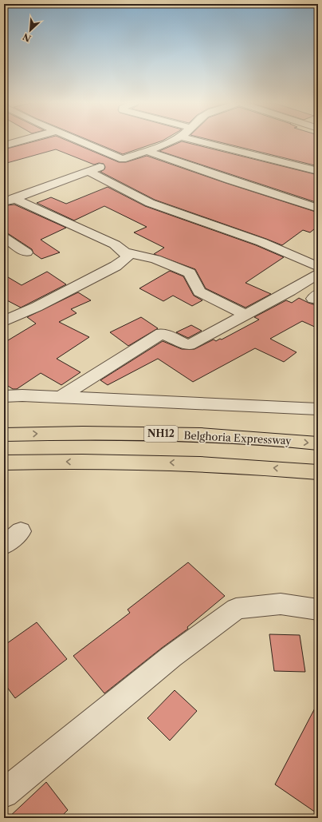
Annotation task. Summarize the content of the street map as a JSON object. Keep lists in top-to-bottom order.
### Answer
{
  "streets": {
    "highway": ["NH12", "Belghoria Expressway"]
  },
  "north": "bottom left"
}
